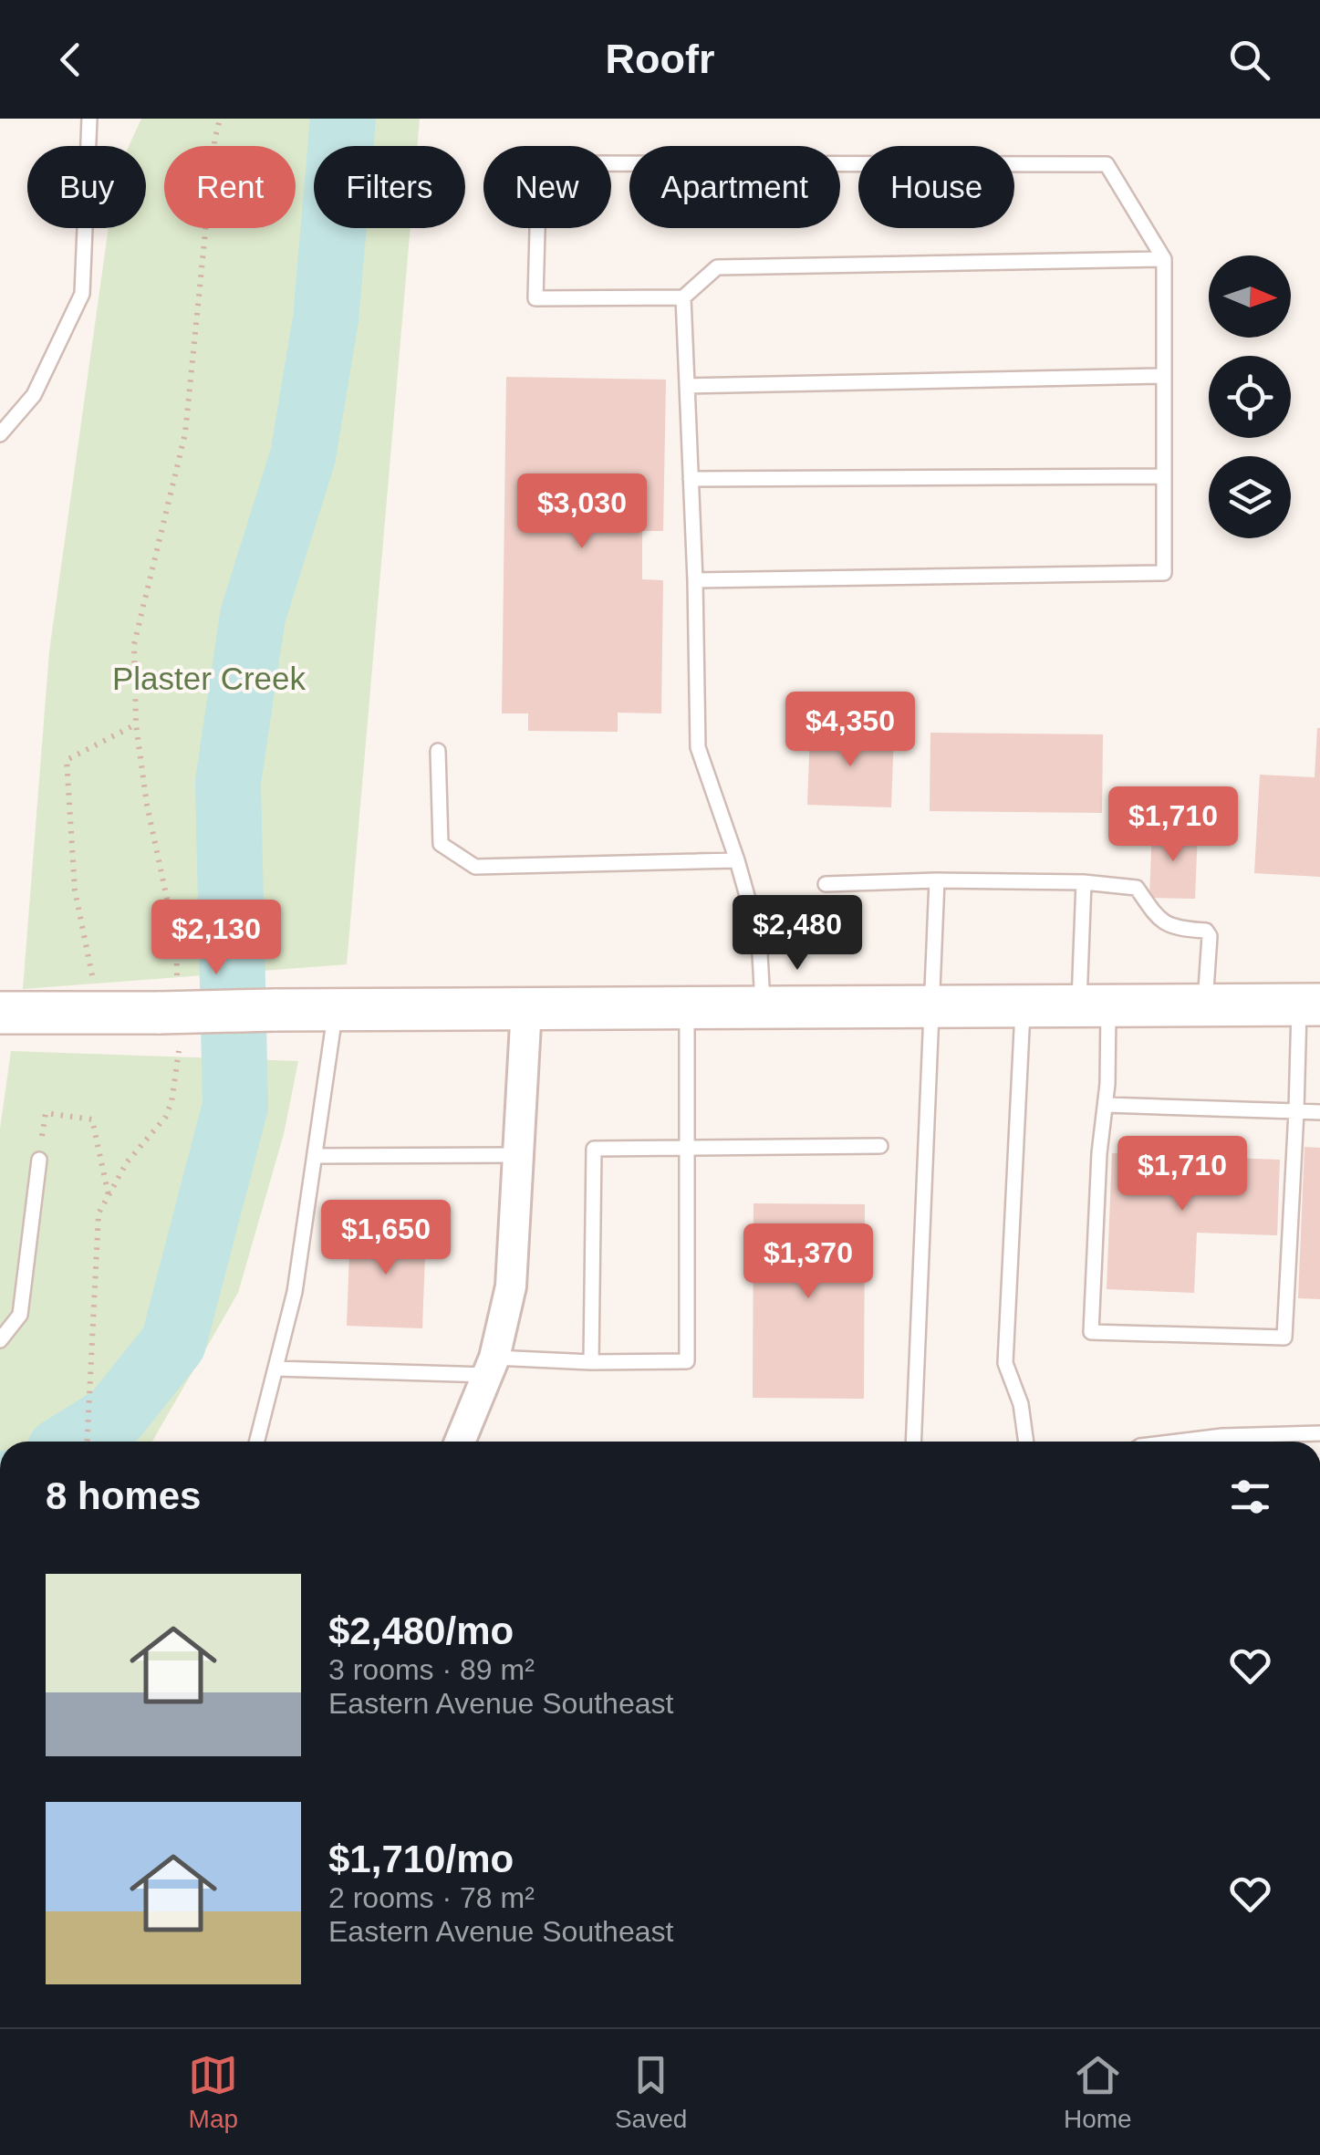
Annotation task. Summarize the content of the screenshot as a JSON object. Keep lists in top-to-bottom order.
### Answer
{
  "parks": ["Plaster Creek"],
  "north": "right",
  "page": {
    "header": "Roofr",
    "chip": [
      "Buy",
      "Rent",
      "Filters",
      "New",
      "Apartment",
      "House"
    ],
    "price": [
      "$3,030",
      "$4,350",
      "$1,710",
      "$2,480",
      "$2,130",
      "$1,710",
      "$1,650",
      "$1,370"
    ],
    "heading": "8 homes",
    "list": [
      {
        "name": "$2,480/mo",
        "note": "3 rooms · 89 m² · Eastern Avenue Southeast"
      },
      {
        "name": "$1,710/mo",
        "note": "2 rooms · 78 m² · Eastern Avenue Southeast"
      }
    ],
    "tabs": ["Map", "Saved", "Home"]
  }
}
